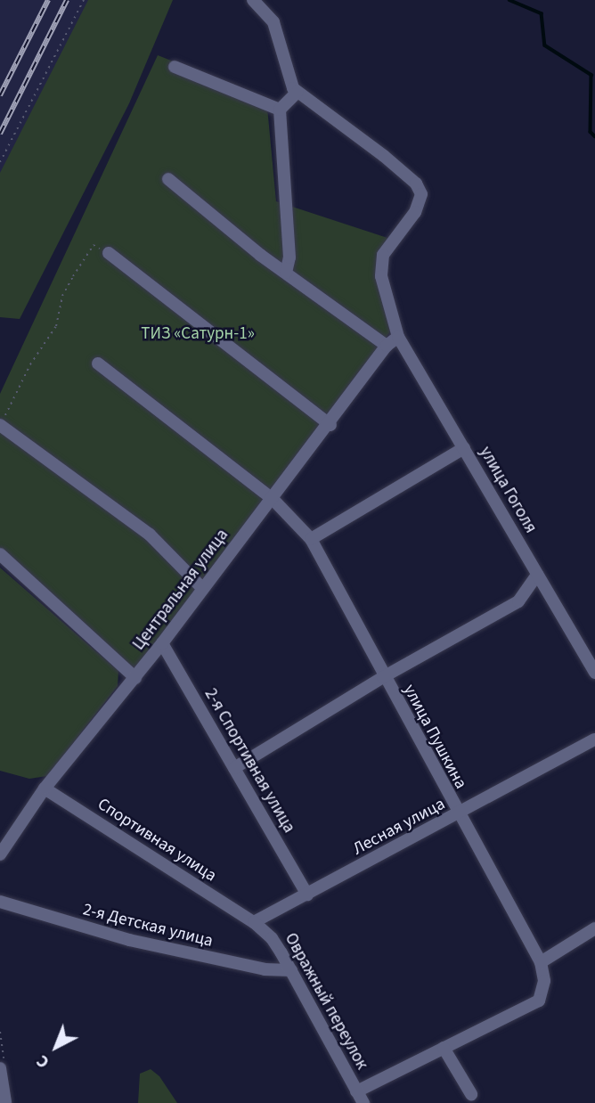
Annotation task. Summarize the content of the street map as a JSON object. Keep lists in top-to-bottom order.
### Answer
{
  "streets": {
    "street": [
      "улица Гоголя",
      "Центральная улица",
      "улица Пушкина",
      "2-я Спортивная улица",
      "Лесная улица",
      "Спортивная улица",
      "2-я Детская улица",
      "Овражный переулок"
    ]
  },
  "crossings": [
    ["Центральная улица", "улица Пушкина"],
    ["Центральная улица", "2-я Спортивная улица"],
    ["Центральная улица", "Спортивная улица"],
    ["улица Пушкина", "Лесная улица"],
    ["2-я Спортивная улица", "Лесная улица"],
    ["Лесная улица", "Спортивная улица"],
    ["Лесная улица", "Овражный переулок"],
    ["Спортивная улица", "Овражный переулок"],
    ["2-я Детская улица", "Овражный переулок"]
  ],
  "parks": ["ТИЗ «Сатурн-1»"],
  "north": "bottom left"
}
